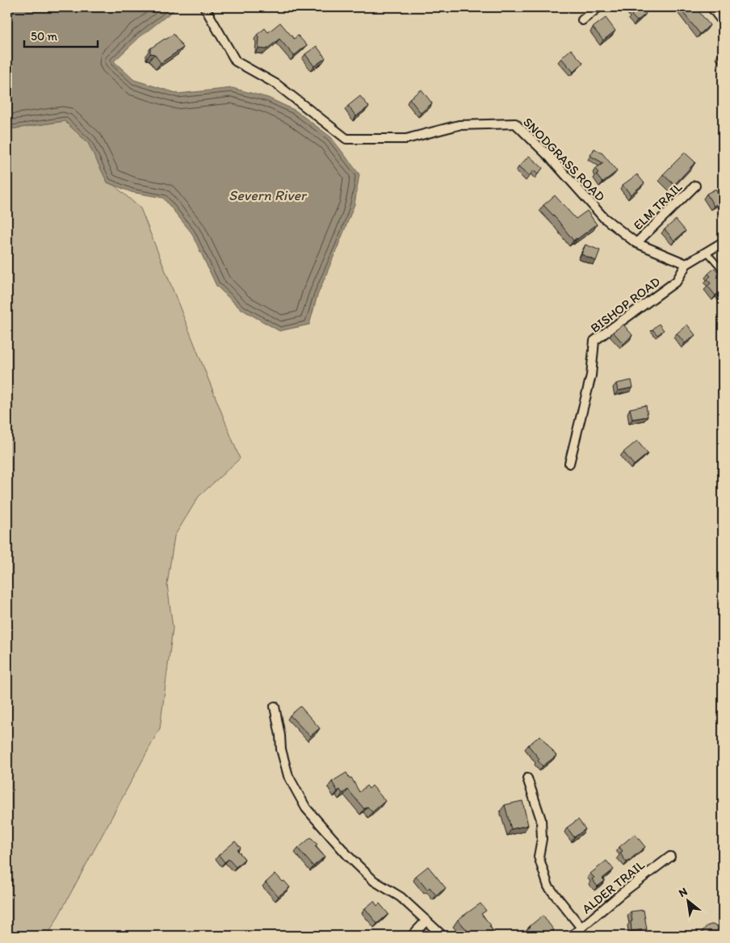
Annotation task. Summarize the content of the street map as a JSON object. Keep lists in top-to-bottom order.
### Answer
{
  "streets": {
    "street": [
      "SNODGRASS ROAD",
      "ELM TRAIL",
      "BISHOP ROAD",
      "ALDER TRAIL"
    ]
  },
  "crossings": [
    ["SNODGRASS ROAD", "ELM TRAIL"],
    ["SNODGRASS ROAD", "BISHOP ROAD"]
  ],
  "water": ["Severn River"],
  "scale_bar": "50 m",
  "north": "top left"
}
